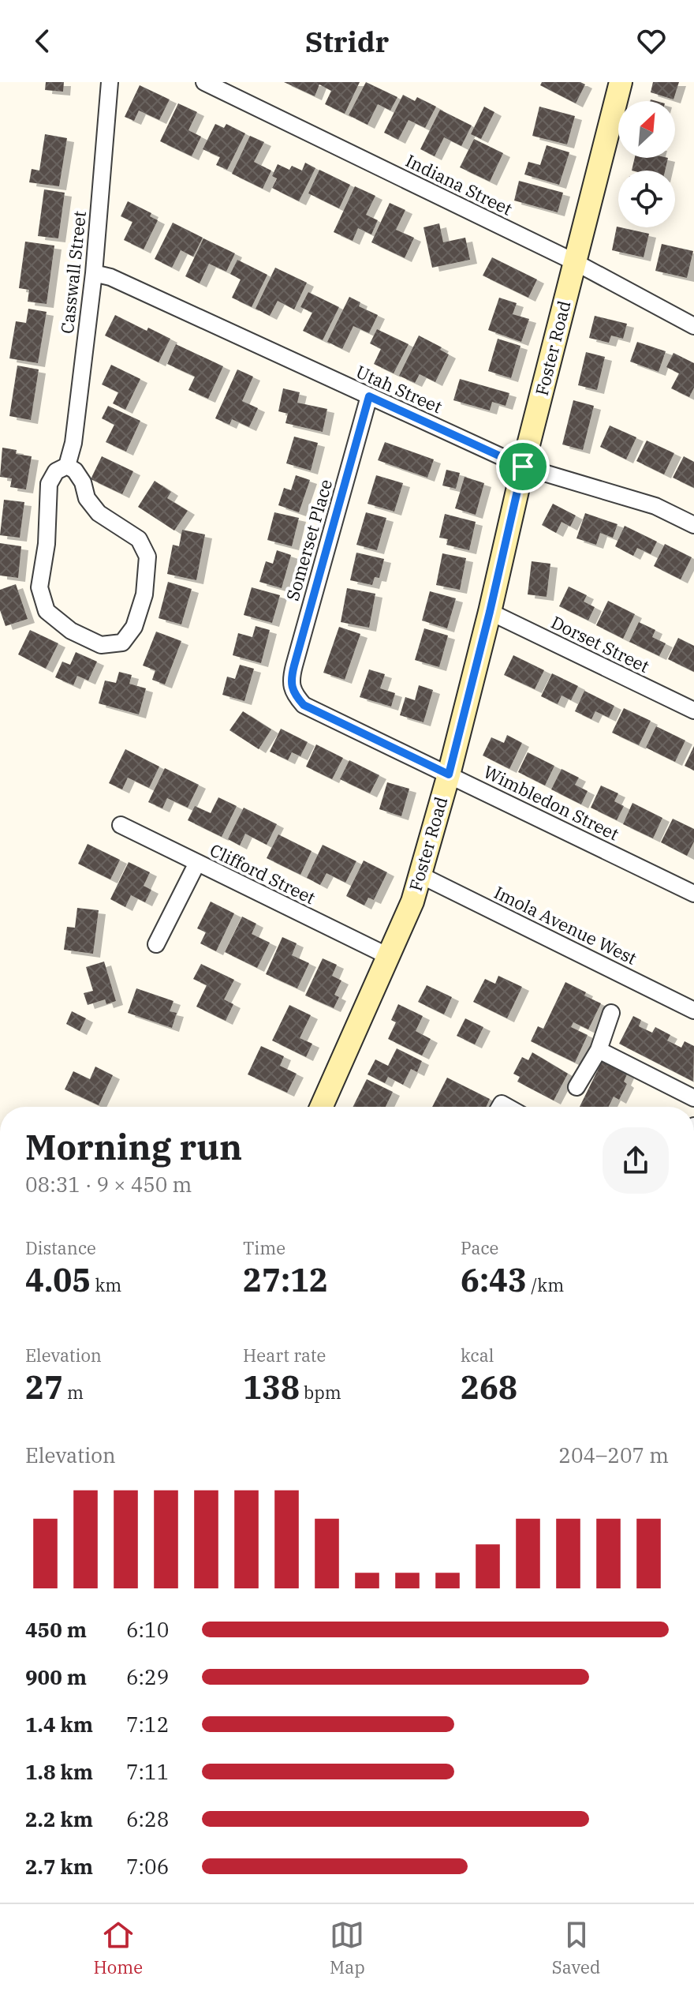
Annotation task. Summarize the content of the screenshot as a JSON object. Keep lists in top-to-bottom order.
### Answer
{
  "streets": {
    "street": [
      "Indiana Street",
      "Casswall Street",
      "Foster Road",
      "Utah Street",
      "Somerset Place",
      "Dorset Street",
      "Wimbledon Street",
      "Clifford Street",
      "Imola Avenue West"
    ]
  },
  "crossings": [
    ["Indiana Street", "Foster Road"],
    ["Casswall Street", "Utah Street"],
    ["Foster Road", "Utah Street"],
    ["Foster Road", "Dorset Street"],
    ["Foster Road", "Wimbledon Street"],
    ["Foster Road", "Clifford Street"],
    ["Foster Road", "Imola Avenue West"],
    ["Utah Street", "Somerset Place"],
    ["Somerset Place", "Wimbledon Street"]
  ],
  "north": "top right",
  "page": {
    "header": "Stridr",
    "heading": ["Morning run", "08:31 · 9 × 450 m"],
    "stats": [
      ["Distance", "4.05 km"],
      ["Time", "27:12"],
      ["Pace", "6:43 /km"],
      ["Elevation", "27 m"],
      ["Heart rate", "138 bpm"],
      ["kcal", "268"]
    ],
    "chart": ["Elevation", "204–207 m"],
    "list": [
      {
        "name": "450 m",
        "note": "6:10"
      },
      {
        "name": "900 m",
        "note": "6:29"
      },
      {
        "name": "1.4 km",
        "note": "7:12"
      },
      {
        "name": "1.8 km",
        "note": "7:11"
      },
      {
        "name": "2.2 km",
        "note": "6:28"
      },
      {
        "name": "2.7 km",
        "note": "7:06"
      }
    ],
    "tabs": ["Home", "Map", "Saved"]
  }
}
